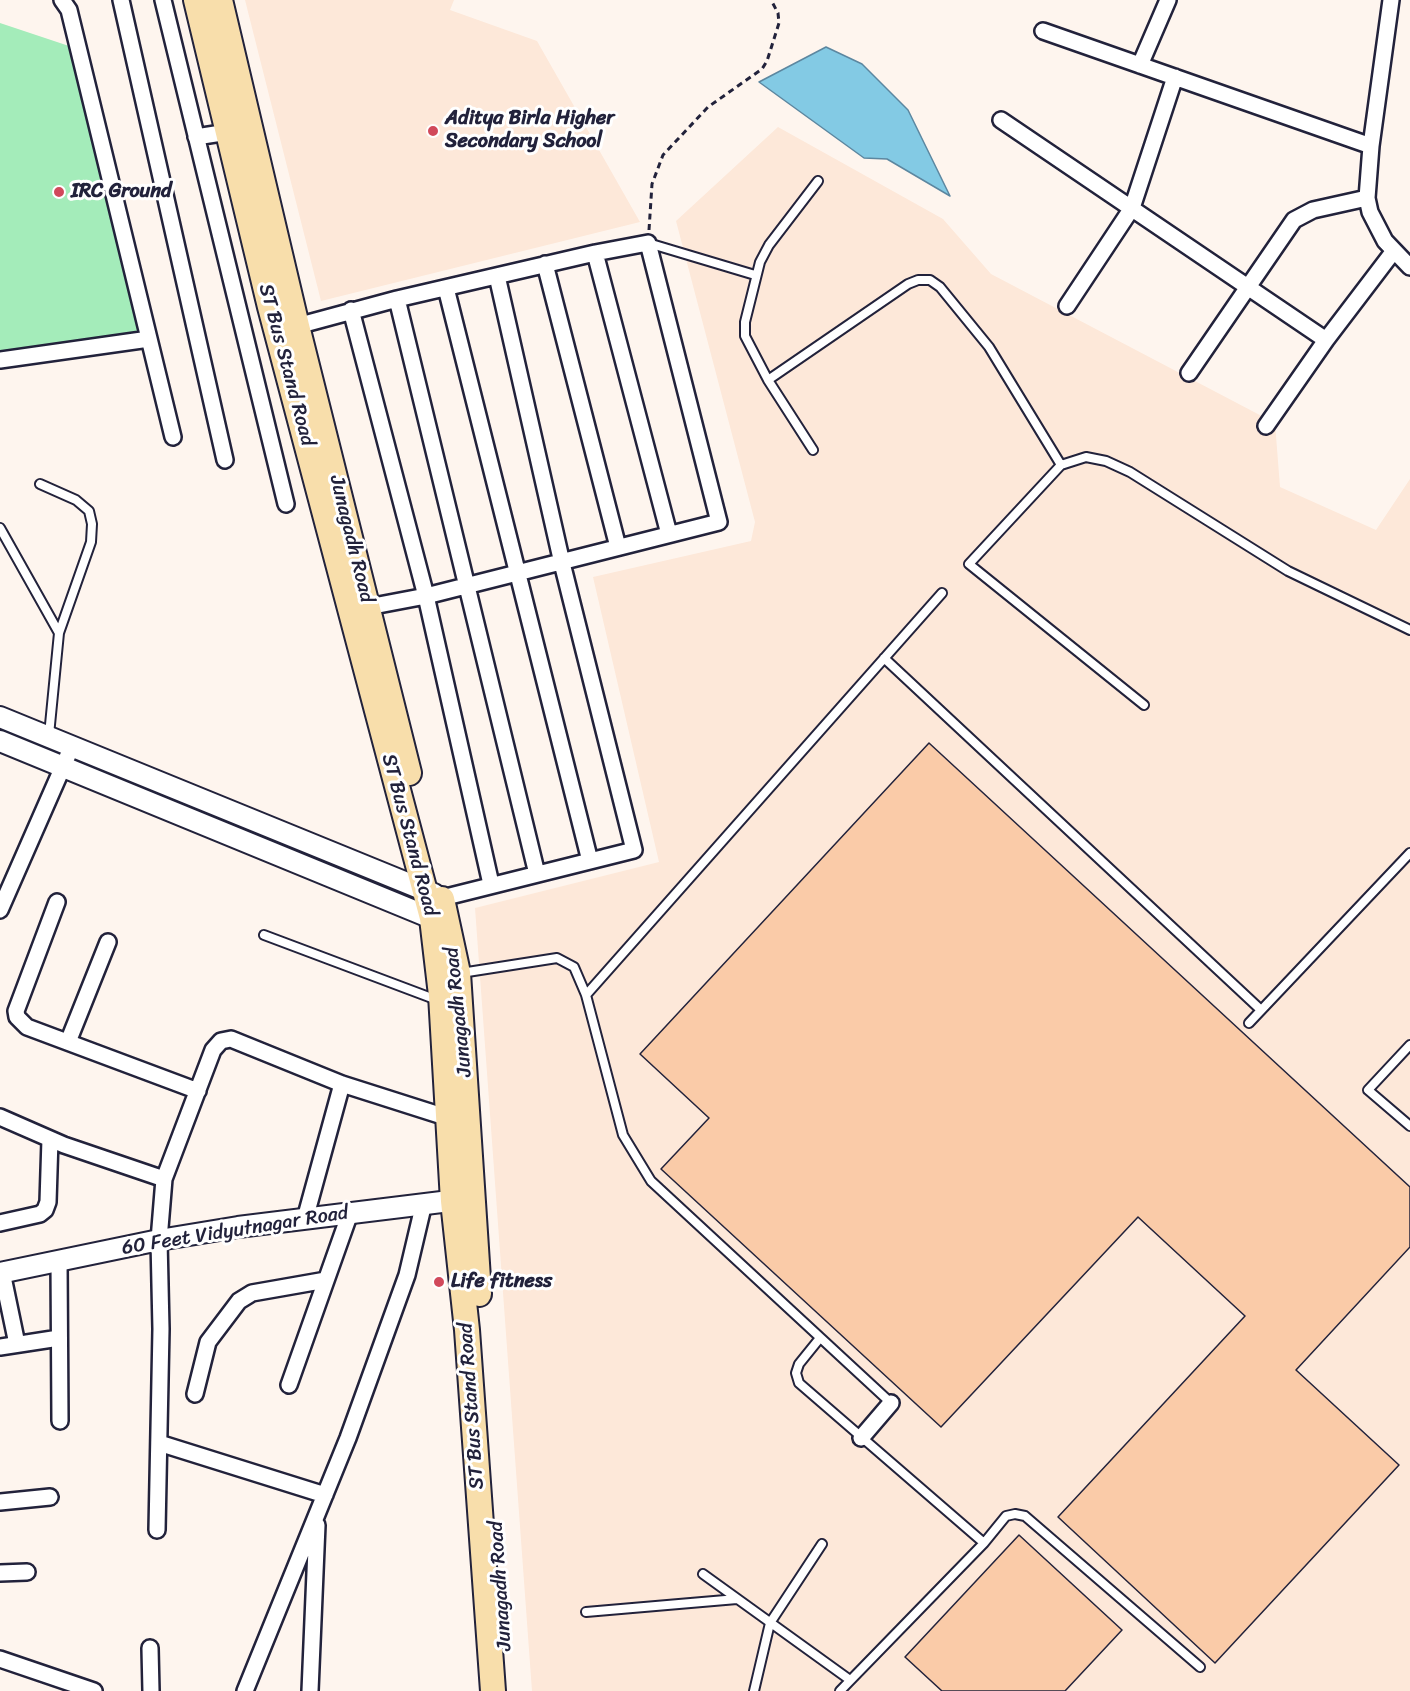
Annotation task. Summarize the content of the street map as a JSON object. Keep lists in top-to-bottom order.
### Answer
{
  "streets": {
    "main road": ["ST Bus Stand Road", "Junagadh Road"],
    "street": ["60 Feet Vidyutnagar Road"]
  },
  "crossings": [
    ["ST Bus Stand Road", "Junagadh Road"],
    ["ST Bus Stand Road", "60 Feet Vidyutnagar Road"],
    ["Junagadh Road", "60 Feet Vidyutnagar Road"]
  ],
  "places": ["Aditya Birla Higher Secondary School", "IRC Ground", "Life fitness"]
}
